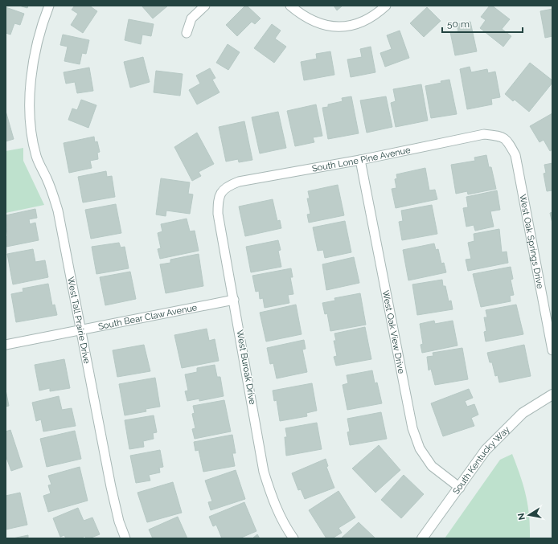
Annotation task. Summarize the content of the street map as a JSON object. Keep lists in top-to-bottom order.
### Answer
{
  "streets": {
    "street": [
      "South Lone Pine Avenue",
      "West Oak Springs Drive",
      "South Bear Claw Avenue",
      "West Tall Prairie Drive",
      "West Oak View Drive",
      "West Buroak Drive",
      "South Kentucky Way"
    ]
  },
  "crossings": [
    ["South Lone Pine Avenue", "West Oak Springs Drive"],
    ["South Lone Pine Avenue", "West Oak View Drive"],
    ["South Lone Pine Avenue", "West Buroak Drive"],
    ["South Bear Claw Avenue", "West Tall Prairie Drive"],
    ["South Bear Claw Avenue", "West Buroak Drive"],
    ["West Oak View Drive", "South Kentucky Way"]
  ],
  "scale_bar": "50 m",
  "north": "left"
}
